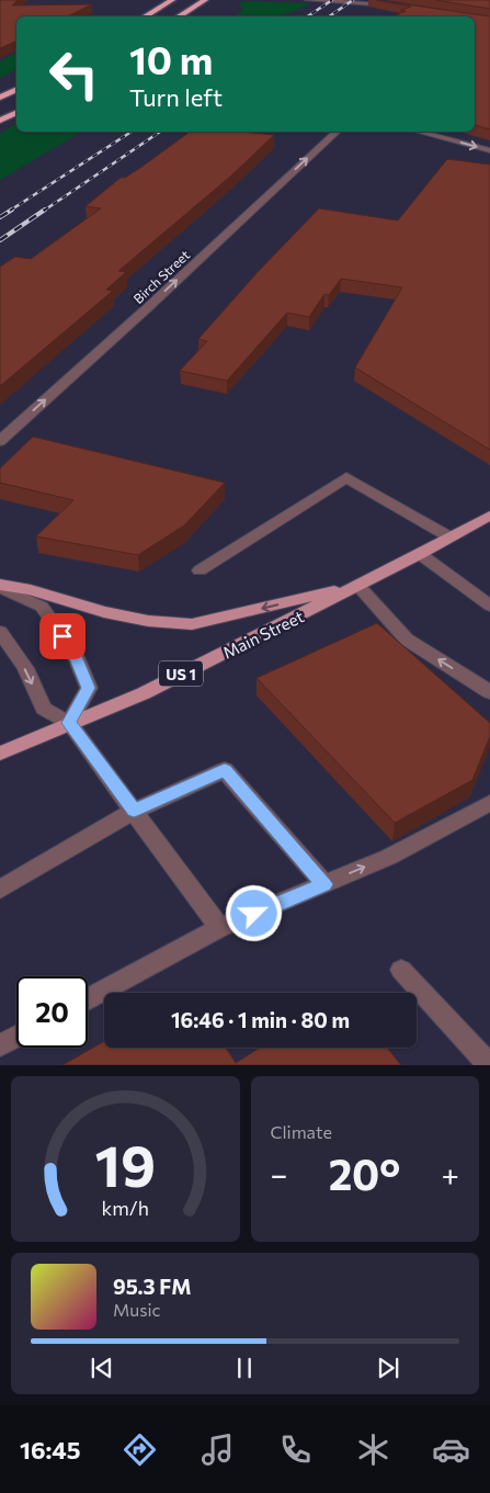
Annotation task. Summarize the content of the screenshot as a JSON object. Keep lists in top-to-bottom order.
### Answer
{
  "streets": {
    "main road": ["Main Street", "US 1"],
    "street": ["Birch Street"]
  },
  "one_way": ["Birch Street"],
  "page": {
    "turn": ["10 m", "Turn left"],
    "limit": "20",
    "trip": "16:46 · 1 min · 80 m",
    "tile": "Climate",
    "heat": ["−", "20°", "+"],
    "song": ["95.3 FM", "Music"],
    "tabs": "16:45",
    "gauge": ["19", "km/h"]
  }
}
